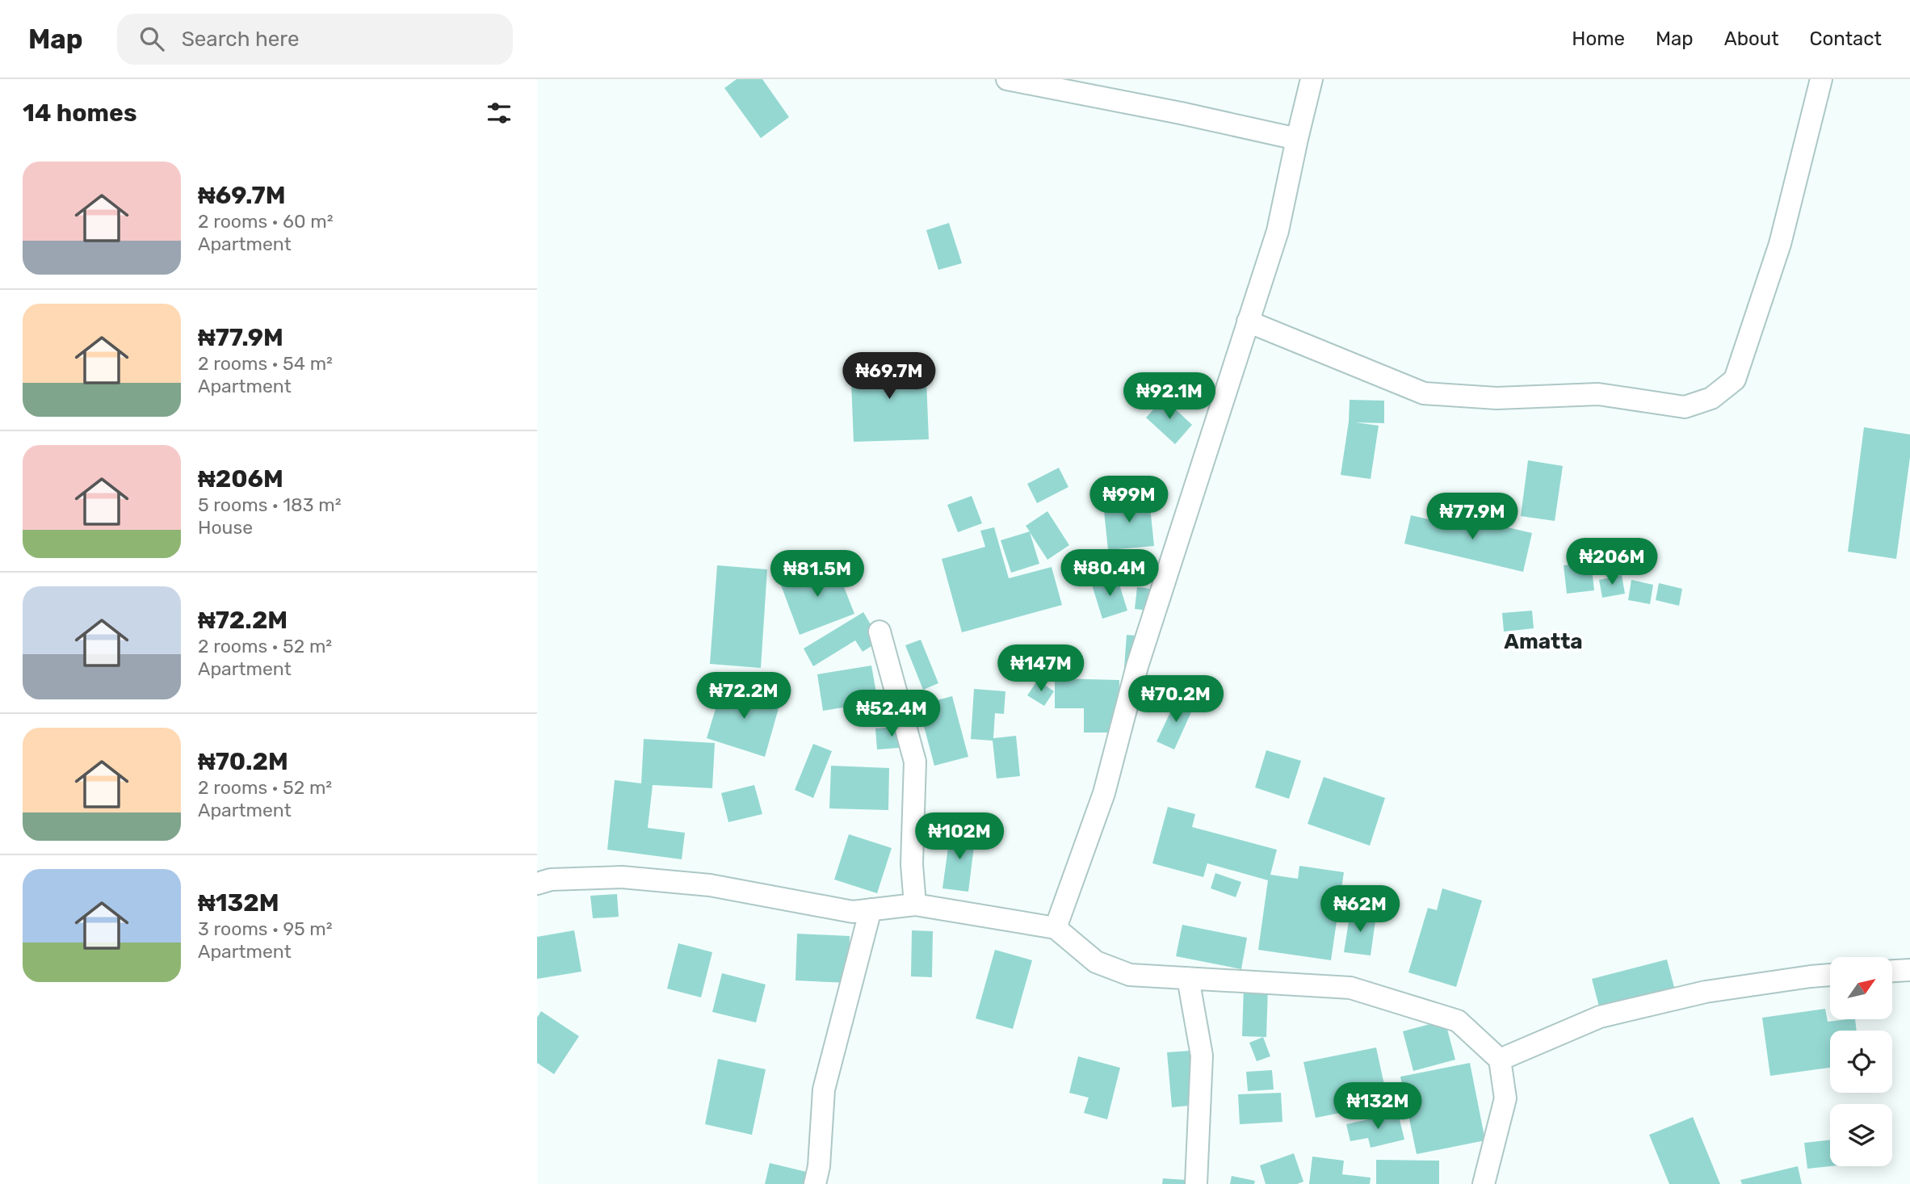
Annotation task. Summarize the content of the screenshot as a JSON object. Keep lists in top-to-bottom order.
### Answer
{
  "districts": ["Amatta"],
  "north": "top right",
  "page": {
    "header": "Map",
    "search": "Search here",
    "nav": [
      "Home",
      "Map",
      "About",
      "Contact"
    ],
    "heading": "14 homes",
    "list": [
      {
        "name": "₦69.7M",
        "note": "2 rooms · 60 m² · Apartment"
      },
      {
        "name": "₦77.9M",
        "note": "2 rooms · 54 m² · Apartment"
      },
      {
        "name": "₦206M",
        "note": "5 rooms · 183 m² · House"
      },
      {
        "name": "₦72.2M",
        "note": "2 rooms · 52 m² · Apartment"
      },
      {
        "name": "₦70.2M",
        "note": "2 rooms · 52 m² · Apartment"
      },
      {
        "name": "₦132M",
        "note": "3 rooms · 95 m² · Apartment"
      }
    ],
    "price": [
      "₦69.7M",
      "₦92.1M",
      "₦99M",
      "₦77.9M",
      "₦206M",
      "₦80.4M",
      "₦81.5M",
      "₦147M",
      "₦72.2M",
      "₦70.2M",
      "₦52.4M",
      "₦102M",
      "₦62M",
      "₦132M"
    ]
  }
}
